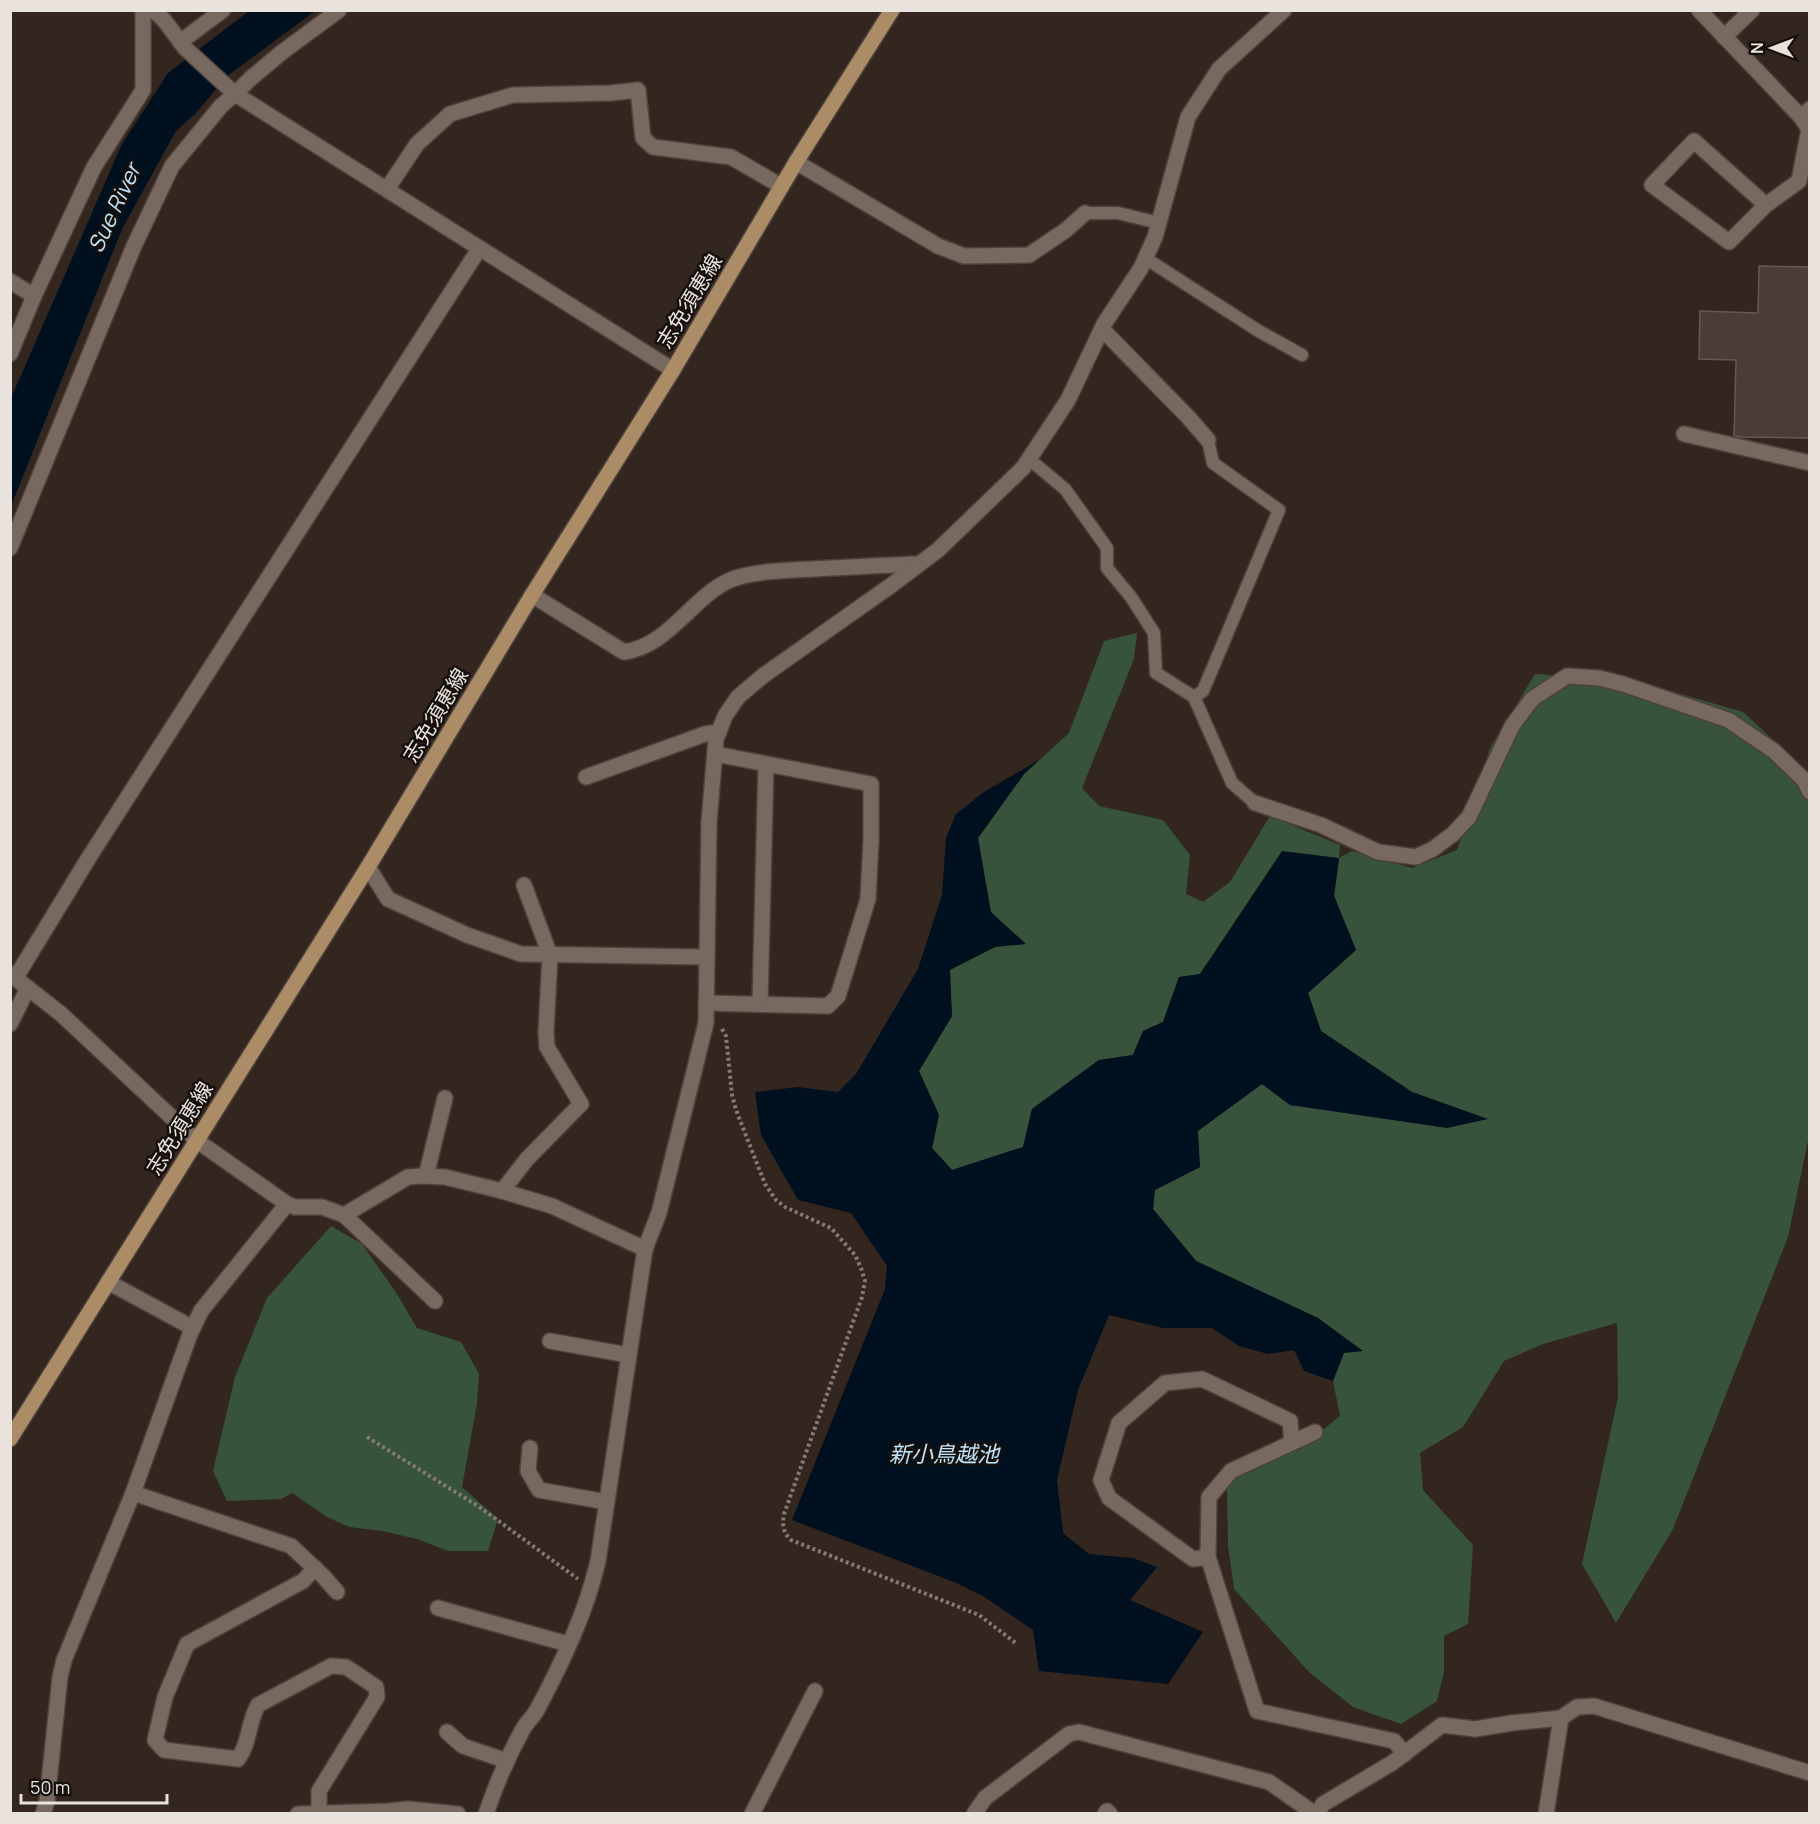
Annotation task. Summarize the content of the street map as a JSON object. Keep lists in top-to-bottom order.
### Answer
{
  "streets": {
    "main road": ["志免須恵線"]
  },
  "water": ["Sue River", "新小鳥越池"],
  "scale_bar": "50 m",
  "north": "left"
}
